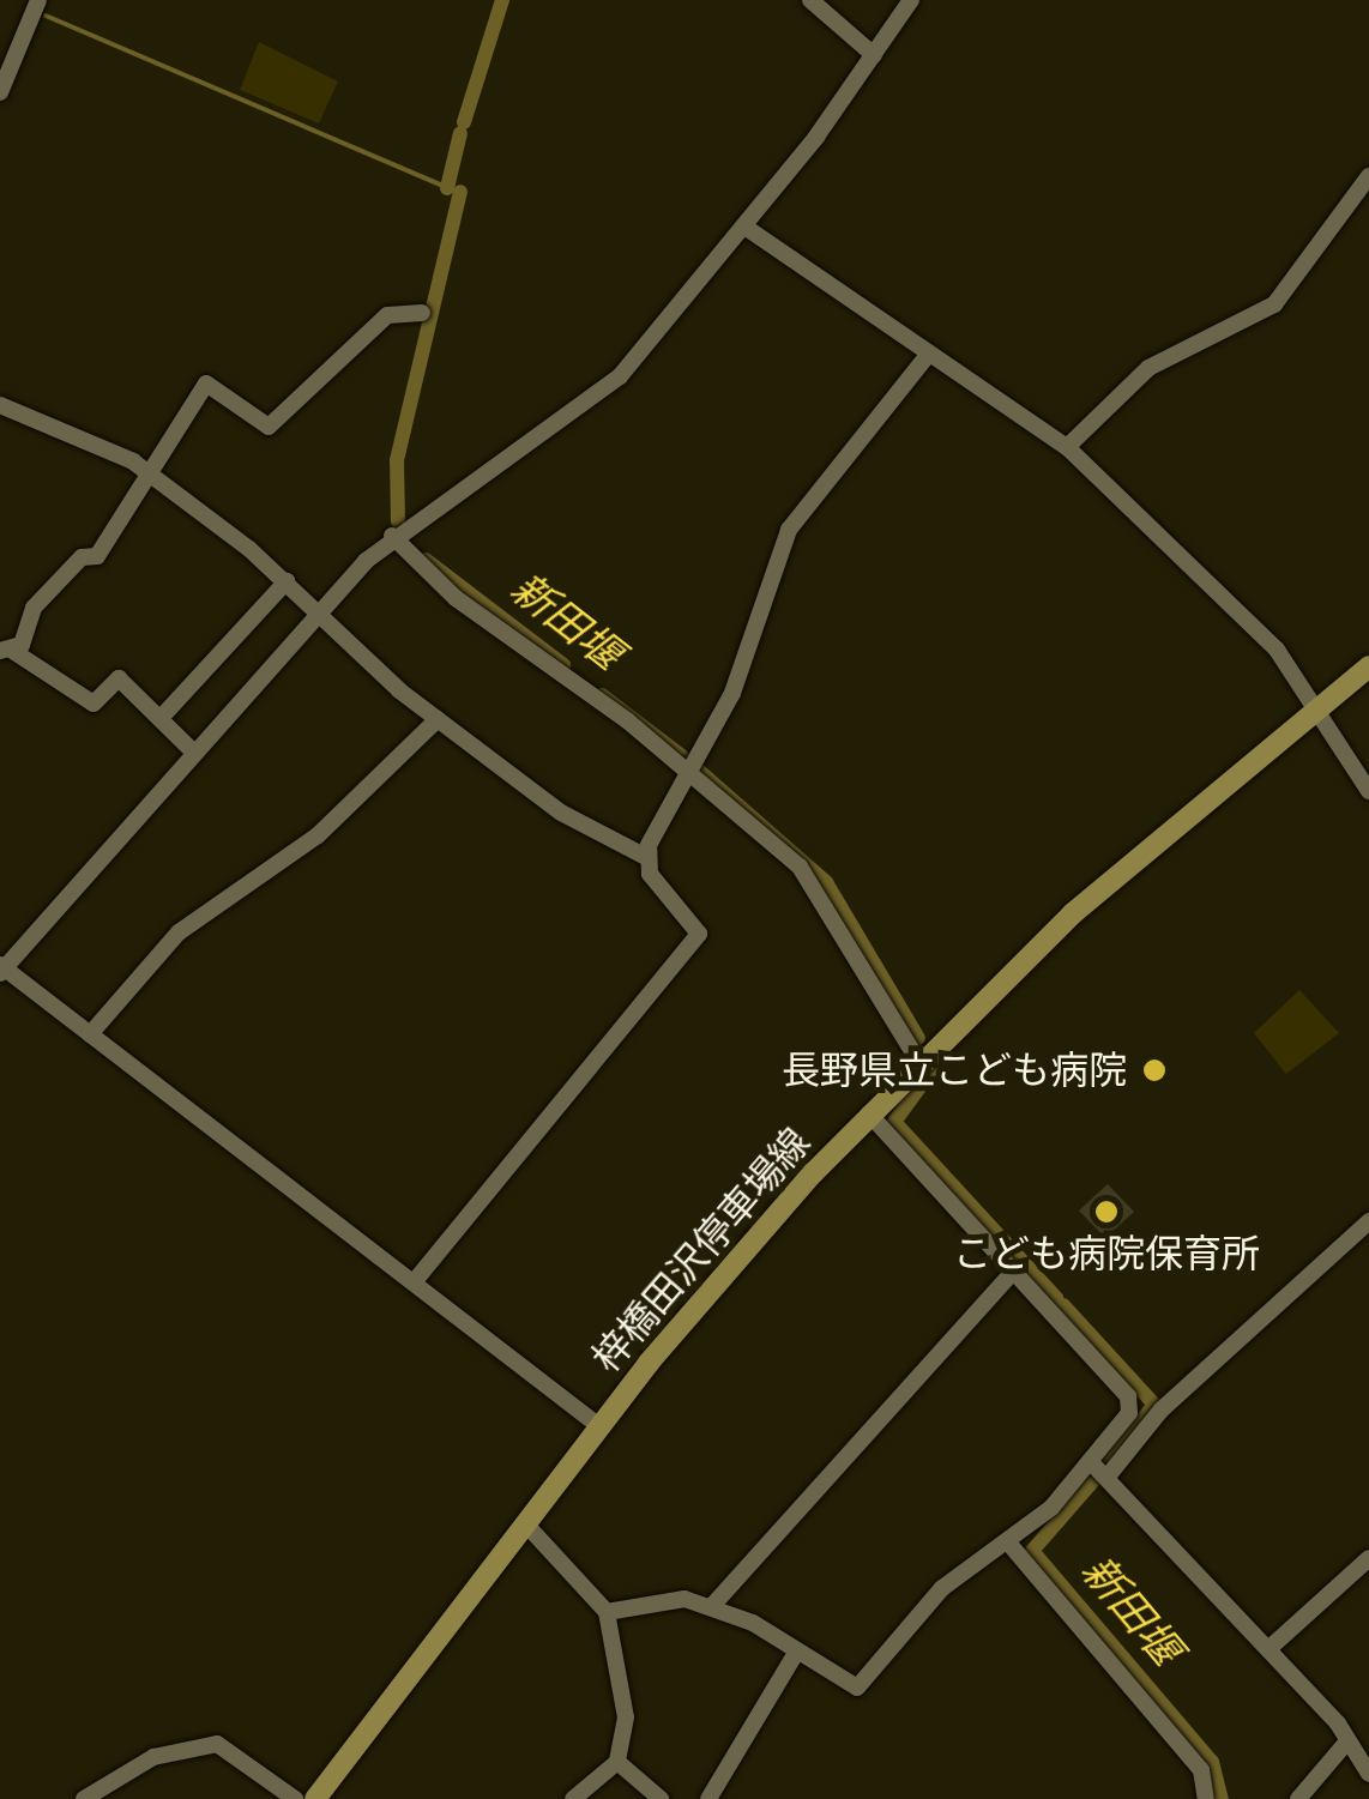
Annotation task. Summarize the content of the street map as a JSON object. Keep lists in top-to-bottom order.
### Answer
{
  "streets": {
    "main road": ["梓橋田沢停車場線"]
  },
  "water": ["新田堰"],
  "places": ["長野県立こども病院", "こども病院保育所"]
}
